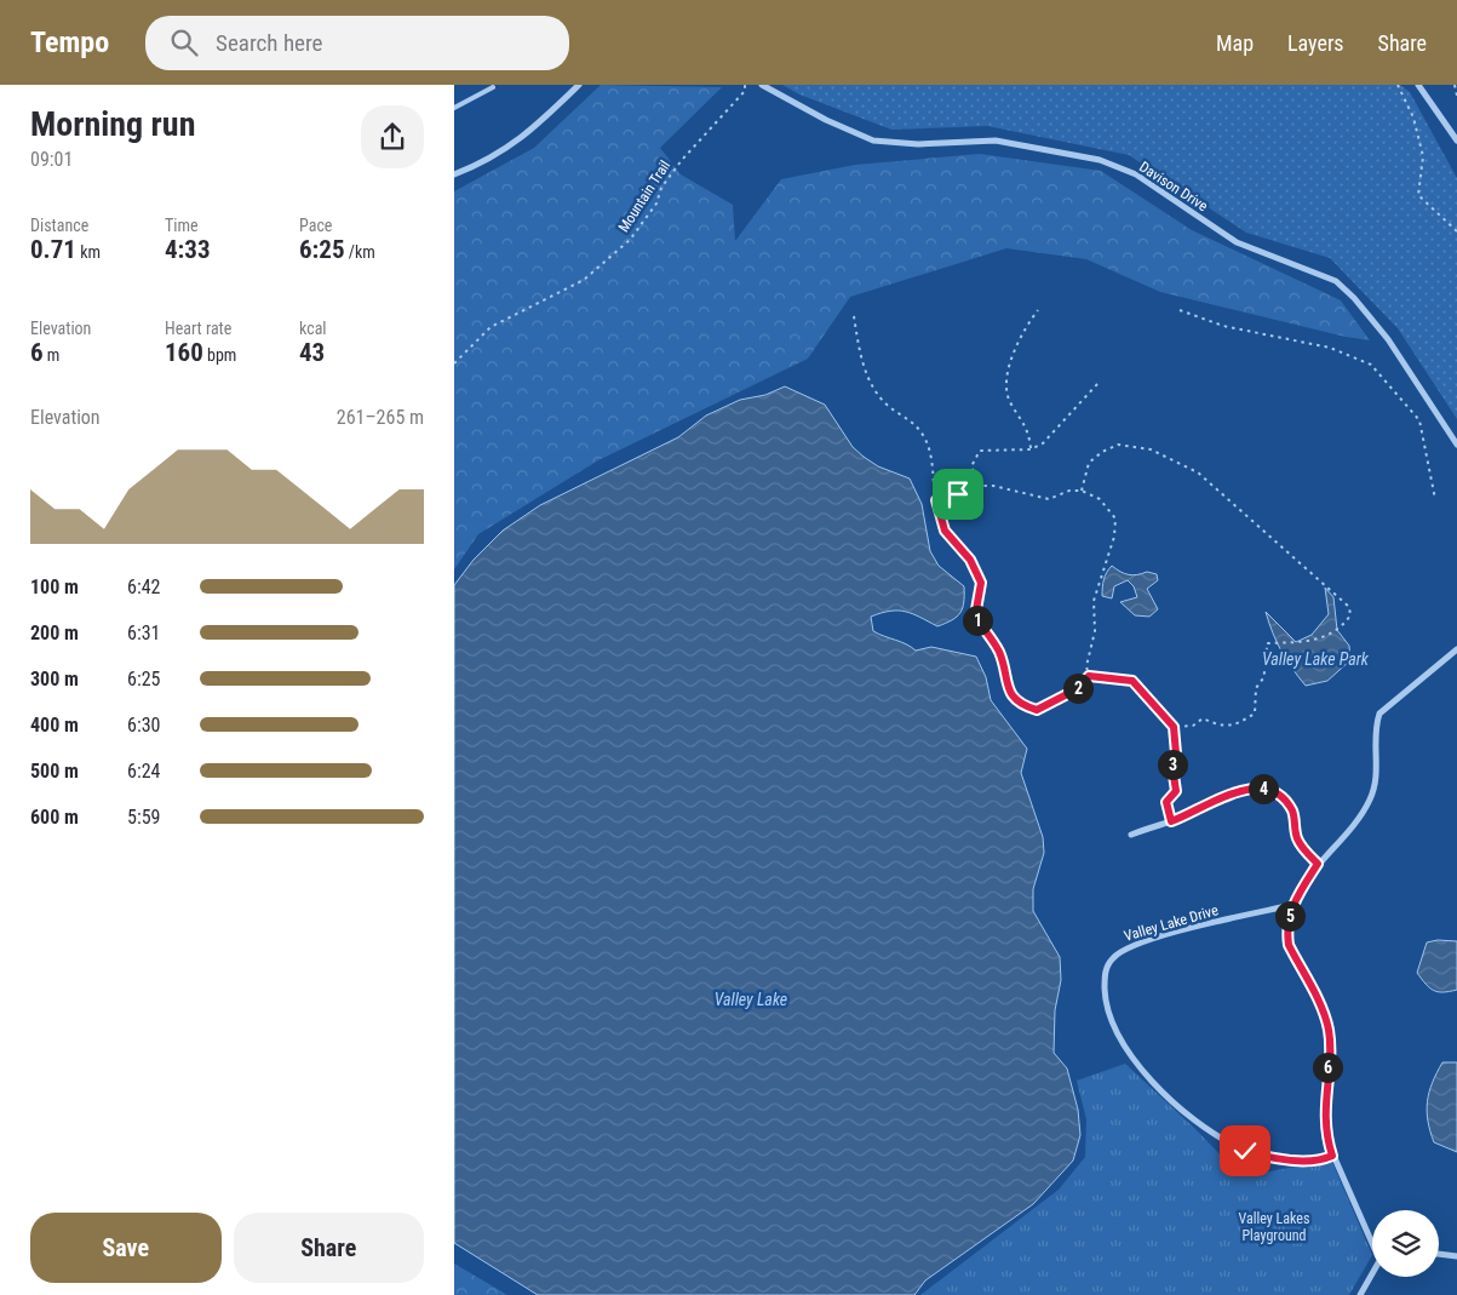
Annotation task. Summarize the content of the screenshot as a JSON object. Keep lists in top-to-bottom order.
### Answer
{
  "streets": {
    "street": ["Davison Drive", "Valley Lake Drive"],
    "path": ["Mountain Trail"]
  },
  "water": ["Valley Lake Park", "Valley Lake"],
  "parks": ["Valley Lakes Playground"],
  "page": {
    "header": "Tempo",
    "search": "Search here",
    "nav": ["Map", "Layers", "Share"],
    "heading": ["Morning run", "09:01"],
    "stats": [
      ["Distance", "0.71 km"],
      ["Time", "4:33"],
      ["Pace", "6:25 /km"],
      ["Elevation", "6 m"],
      ["Heart rate", "160 bpm"],
      ["kcal", "43"]
    ],
    "chart": ["Elevation", "261–265 m"],
    "list": [
      {
        "name": "100 m",
        "note": "6:42"
      },
      {
        "name": "200 m",
        "note": "6:31"
      },
      {
        "name": "300 m",
        "note": "6:25"
      },
      {
        "name": "400 m",
        "note": "6:30"
      },
      {
        "name": "500 m",
        "note": "6:24"
      },
      {
        "name": "600 m",
        "note": "5:59"
      }
    ],
    "pins": [
      "1",
      "2",
      "3",
      "4",
      "5",
      "6"
    ],
    "buttons": ["Save", "Share"]
  }
}
